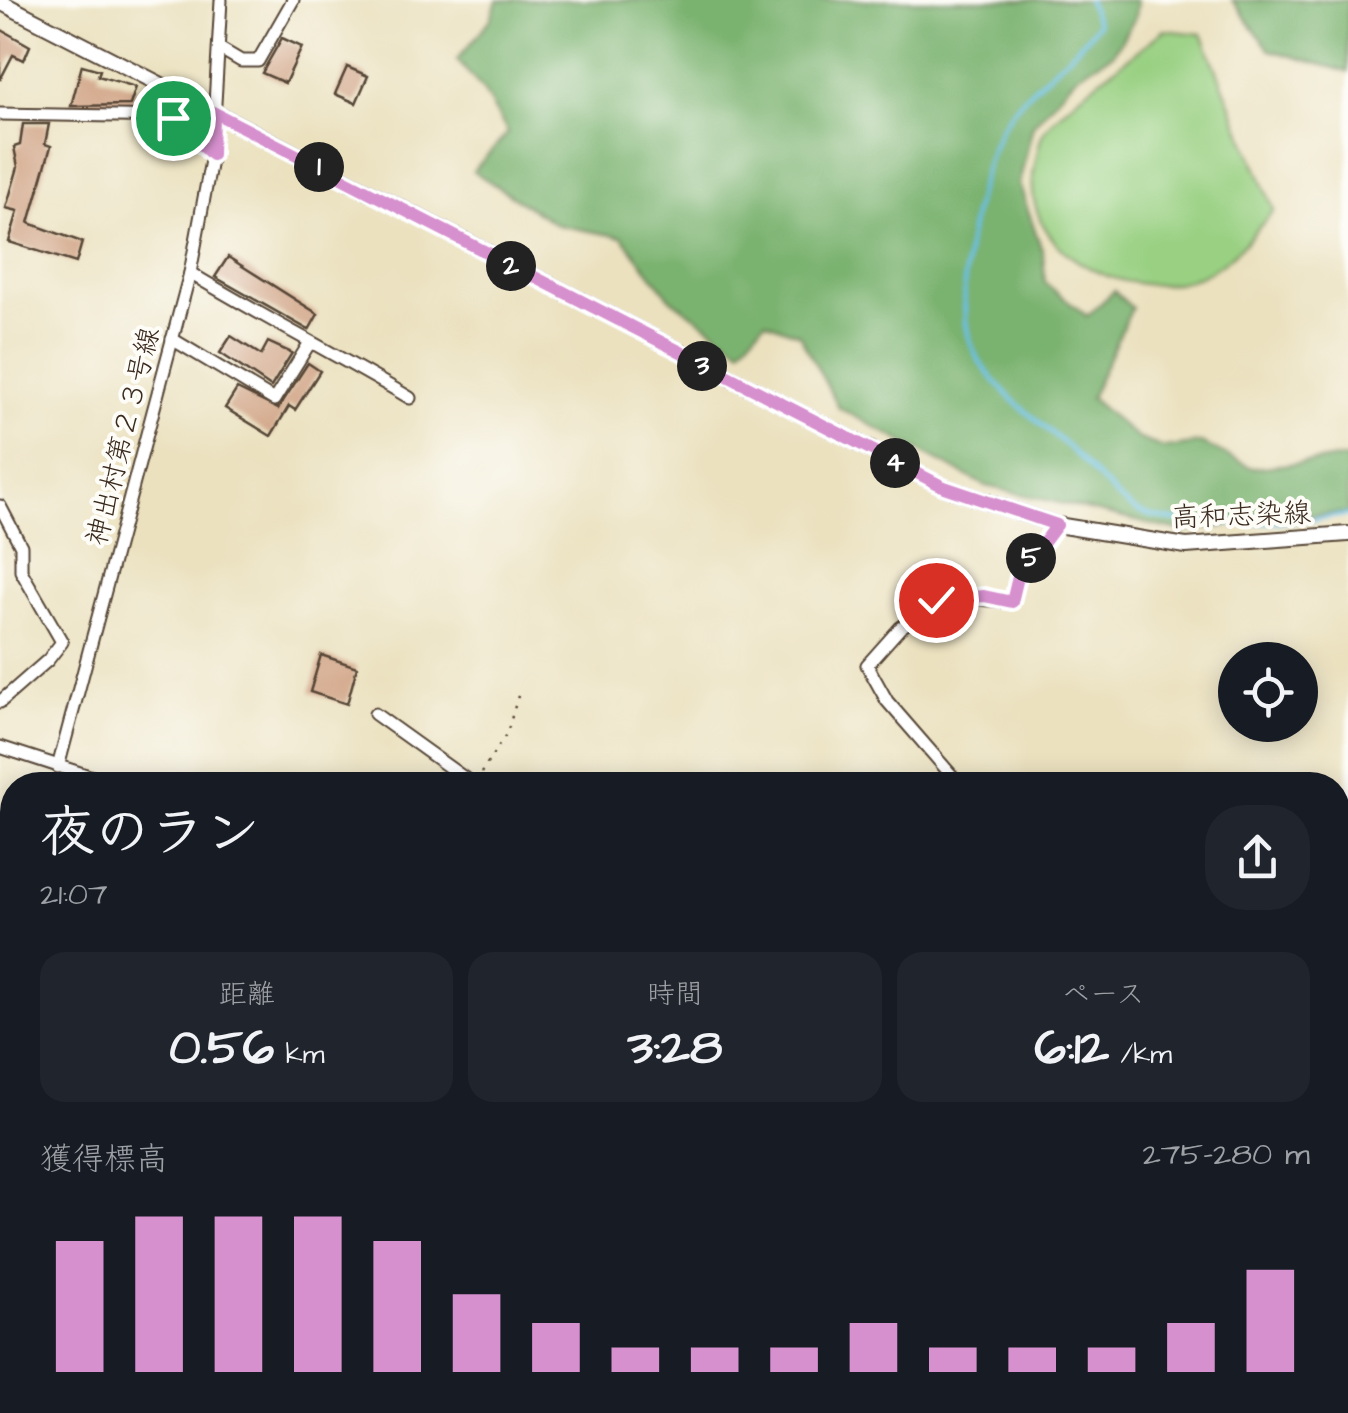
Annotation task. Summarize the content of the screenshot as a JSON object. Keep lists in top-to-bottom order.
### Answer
{
  "streets": {
    "street": ["神出村第２３号線", "高和志染線"]
  },
  "crossings": [
    ["神出村第２３号線", "高和志染線"]
  ],
  "page": {
    "pins": [
      "1",
      "2",
      "3",
      "4",
      "5"
    ],
    "heading": ["夜のラン", "21:07"],
    "stats": [
      ["距離", "0.56 km"],
      ["時間", "3:28"],
      ["ペース", "6:12 /km"]
    ],
    "chart": ["獲得標高", "275–280 m"]
  }
}
